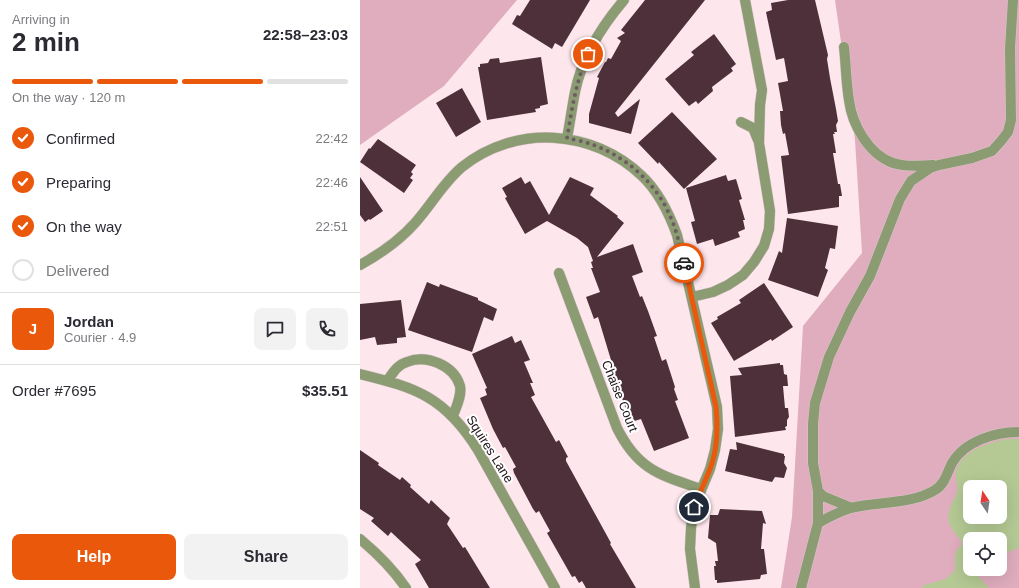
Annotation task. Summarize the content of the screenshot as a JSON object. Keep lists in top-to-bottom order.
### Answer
{
  "streets": {
    "street": ["Chaise Court", "Squires Lane"]
  },
  "north": "top",
  "page": {
    "heading": ["2 min", "Arriving in", "22:58–23:03"],
    "panel": [
      "Jordan",
      "Courier · 4.9",
      "Order #7695",
      "$35.51"
    ],
    "bar": "On the way · 120 m",
    "list": [
      ["Confirmed", "22:42"],
      ["Preparing", "22:46"],
      ["On the way", "22:51"],
      "Delivered"
    ],
    "round": "J",
    "buttons": ["Help", "Share"]
  }
}
